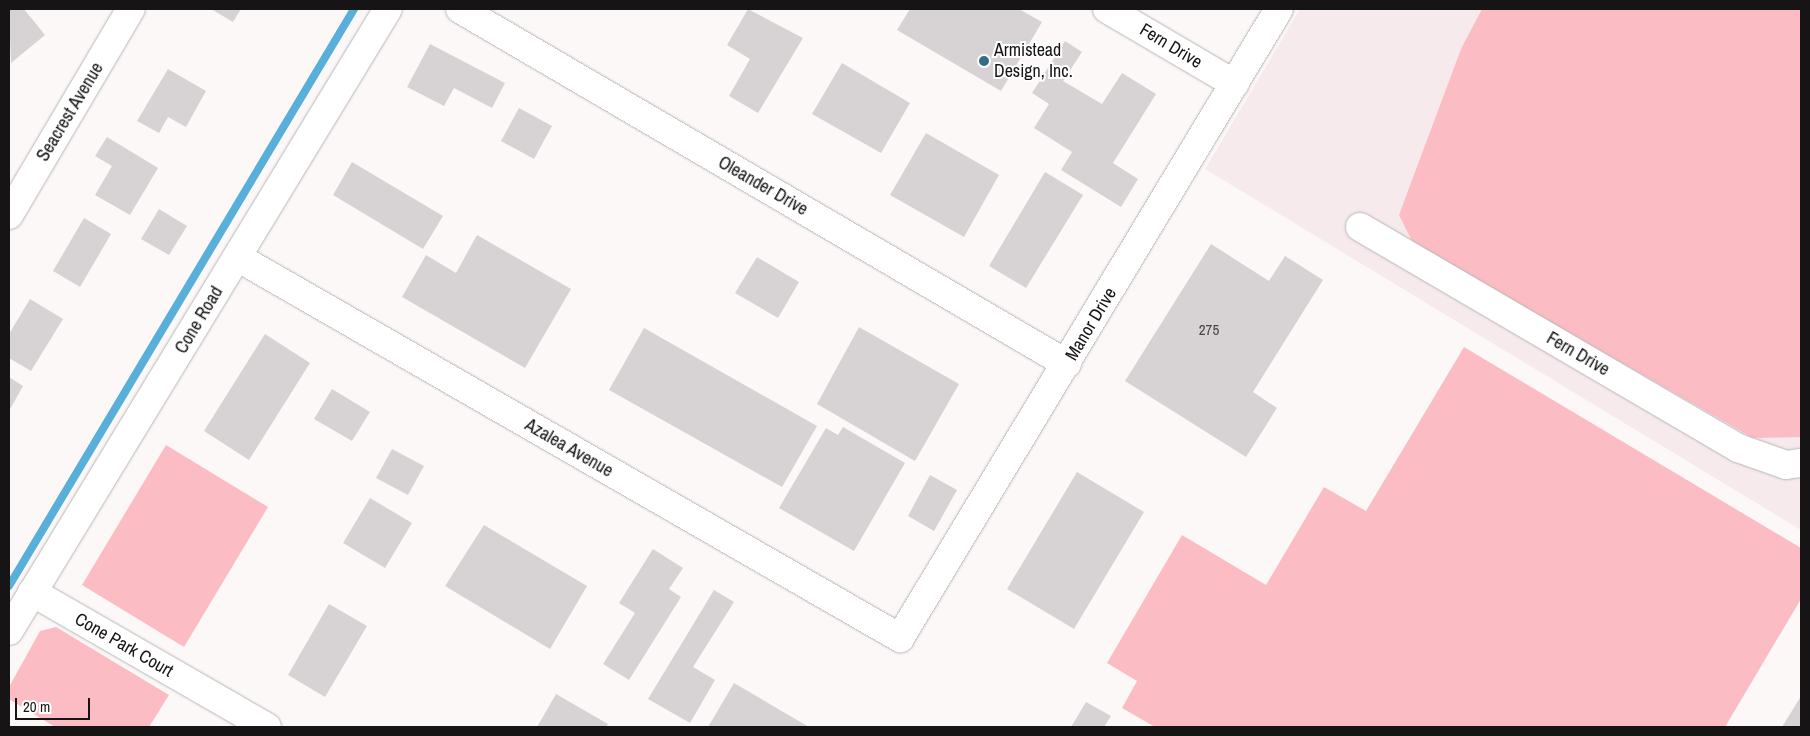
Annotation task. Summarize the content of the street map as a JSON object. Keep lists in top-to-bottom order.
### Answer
{
  "streets": {
    "street": [
      "Fern Drive",
      "Seacrest Avenue",
      "Oleander Drive",
      "Cone Road",
      "Manor Drive",
      "Azalea Avenue",
      "Cone Park Court"
    ]
  },
  "crossings": [
    ["Fern Drive", "Manor Drive"],
    ["Oleander Drive", "Manor Drive"],
    ["Cone Road", "Azalea Avenue"],
    ["Cone Road", "Cone Park Court"],
    ["Manor Drive", "Azalea Avenue"]
  ],
  "places": ["Armistead Design, Inc."],
  "house_numbers": ["275"],
  "scale_bar": "20 m"
}
